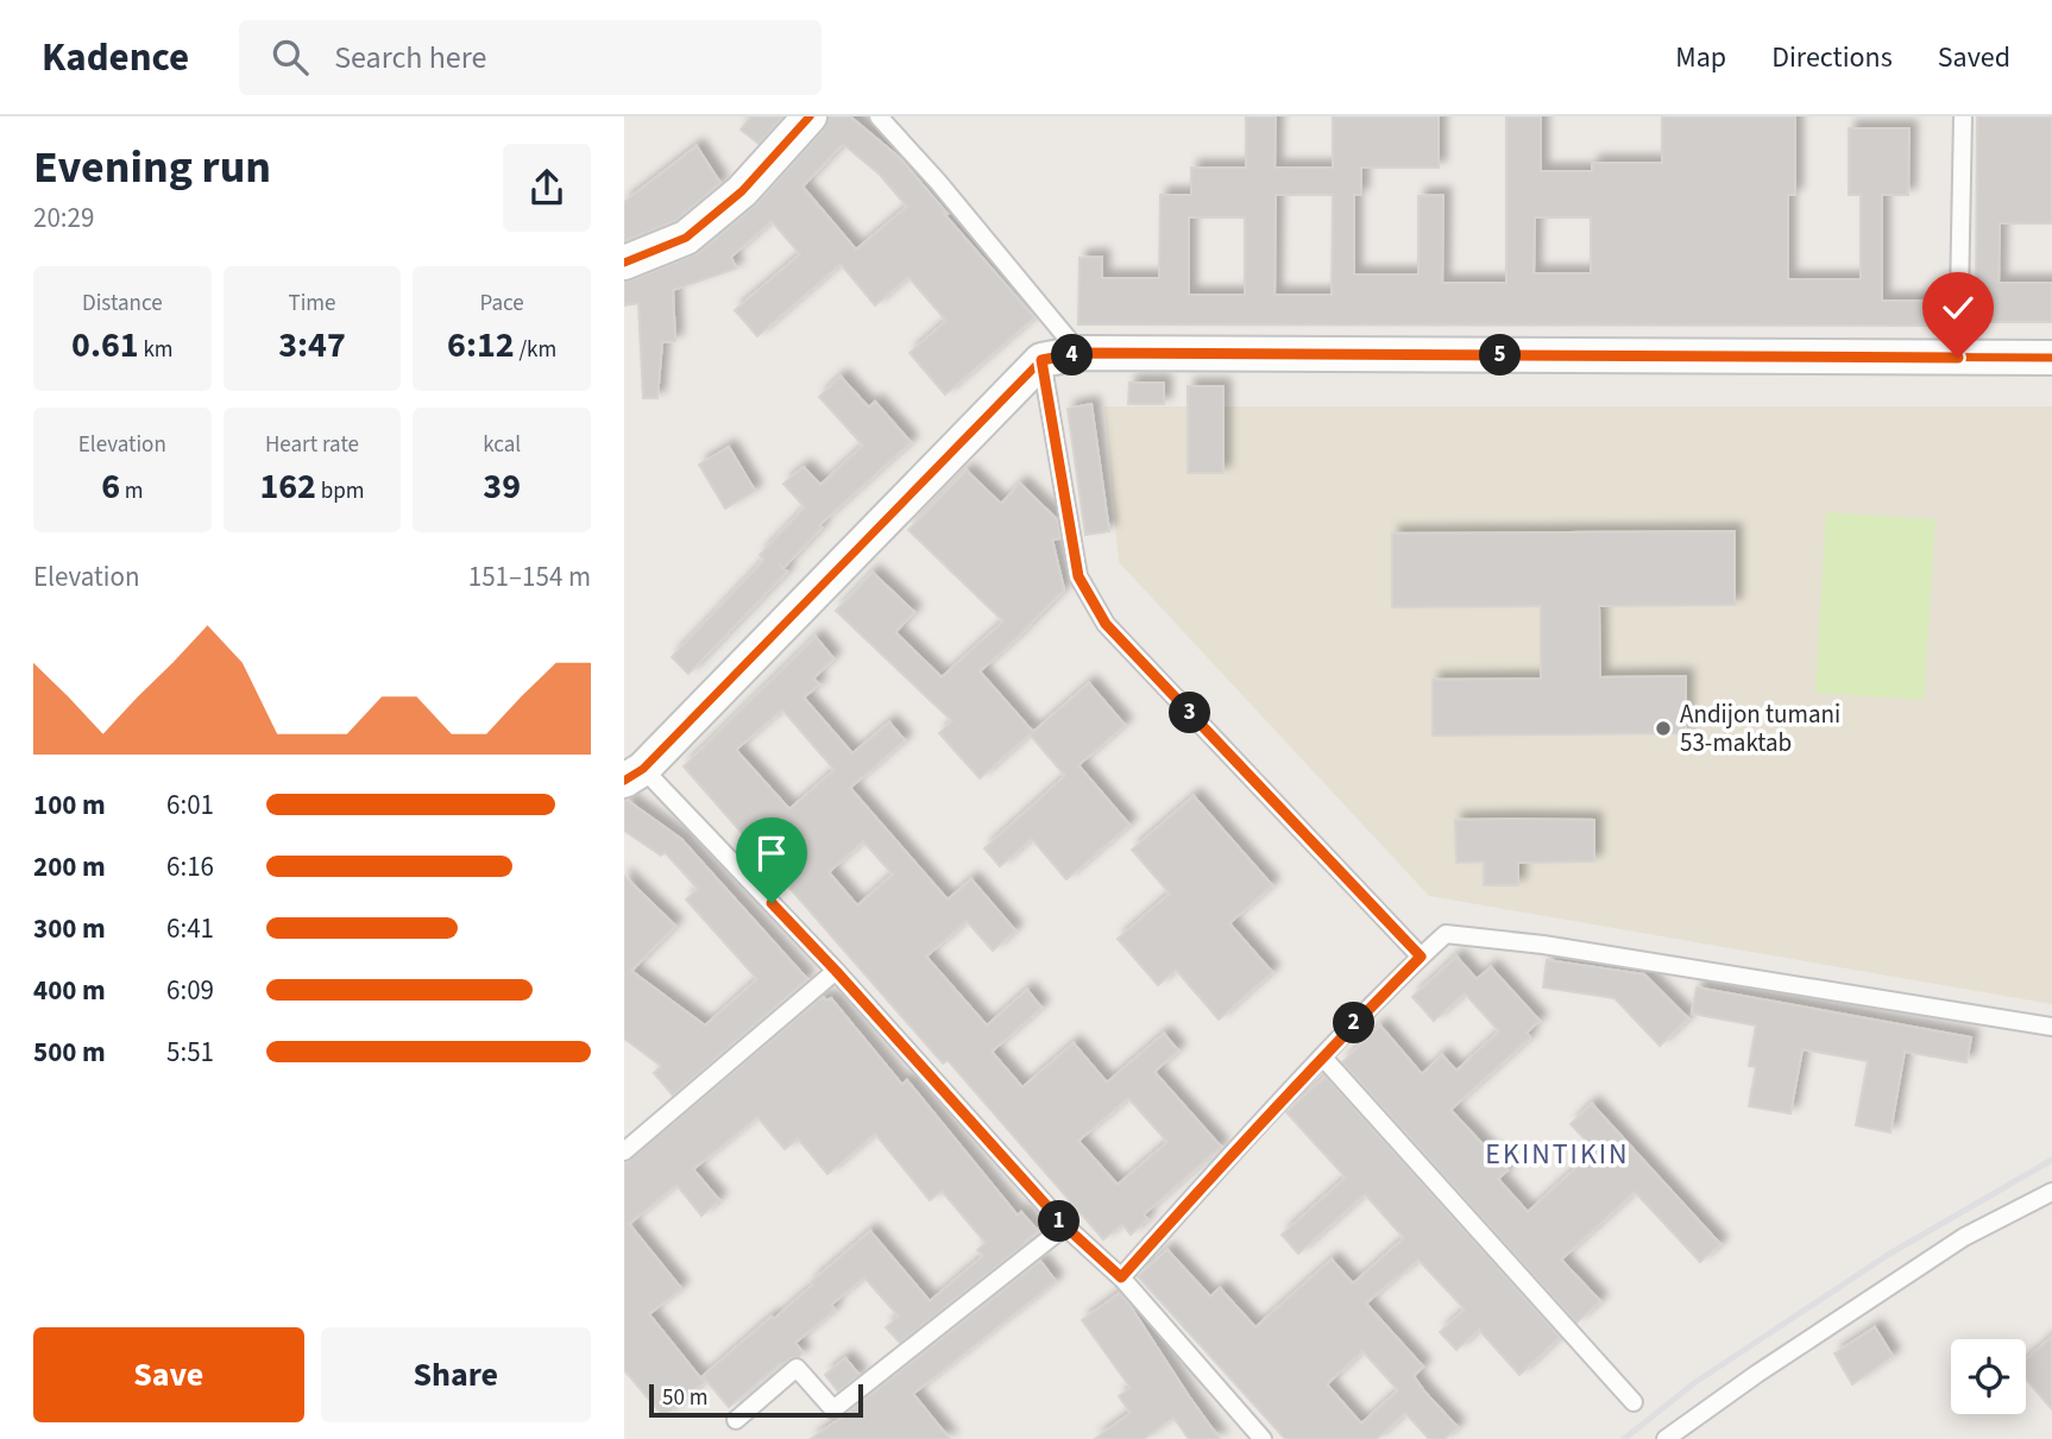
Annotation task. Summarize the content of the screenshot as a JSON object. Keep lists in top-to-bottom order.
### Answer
{
  "districts": ["EKINTIKIN"],
  "places": ["Andijon tumani 53-maktab"],
  "scale_bar": "50 m",
  "page": {
    "header": "Kadence",
    "search": "Search here",
    "nav": ["Map", "Directions", "Saved"],
    "heading": ["Evening run", "20:29"],
    "stats": [
      ["Distance", "0.61 km"],
      ["Time", "3:47"],
      ["Pace", "6:12 /km"],
      ["Elevation", "6 m"],
      ["Heart rate", "162 bpm"],
      ["kcal", "39"]
    ],
    "pins": [
      "4",
      "5",
      "3",
      "2",
      "1"
    ],
    "chart": ["Elevation", "151–154 m"],
    "list": [
      {
        "name": "100 m",
        "note": "6:01"
      },
      {
        "name": "200 m",
        "note": "6:16"
      },
      {
        "name": "300 m",
        "note": "6:41"
      },
      {
        "name": "400 m",
        "note": "6:09"
      },
      {
        "name": "500 m",
        "note": "5:51"
      }
    ],
    "buttons": ["Save", "Share"],
    "scale": "50 m"
  }
}
